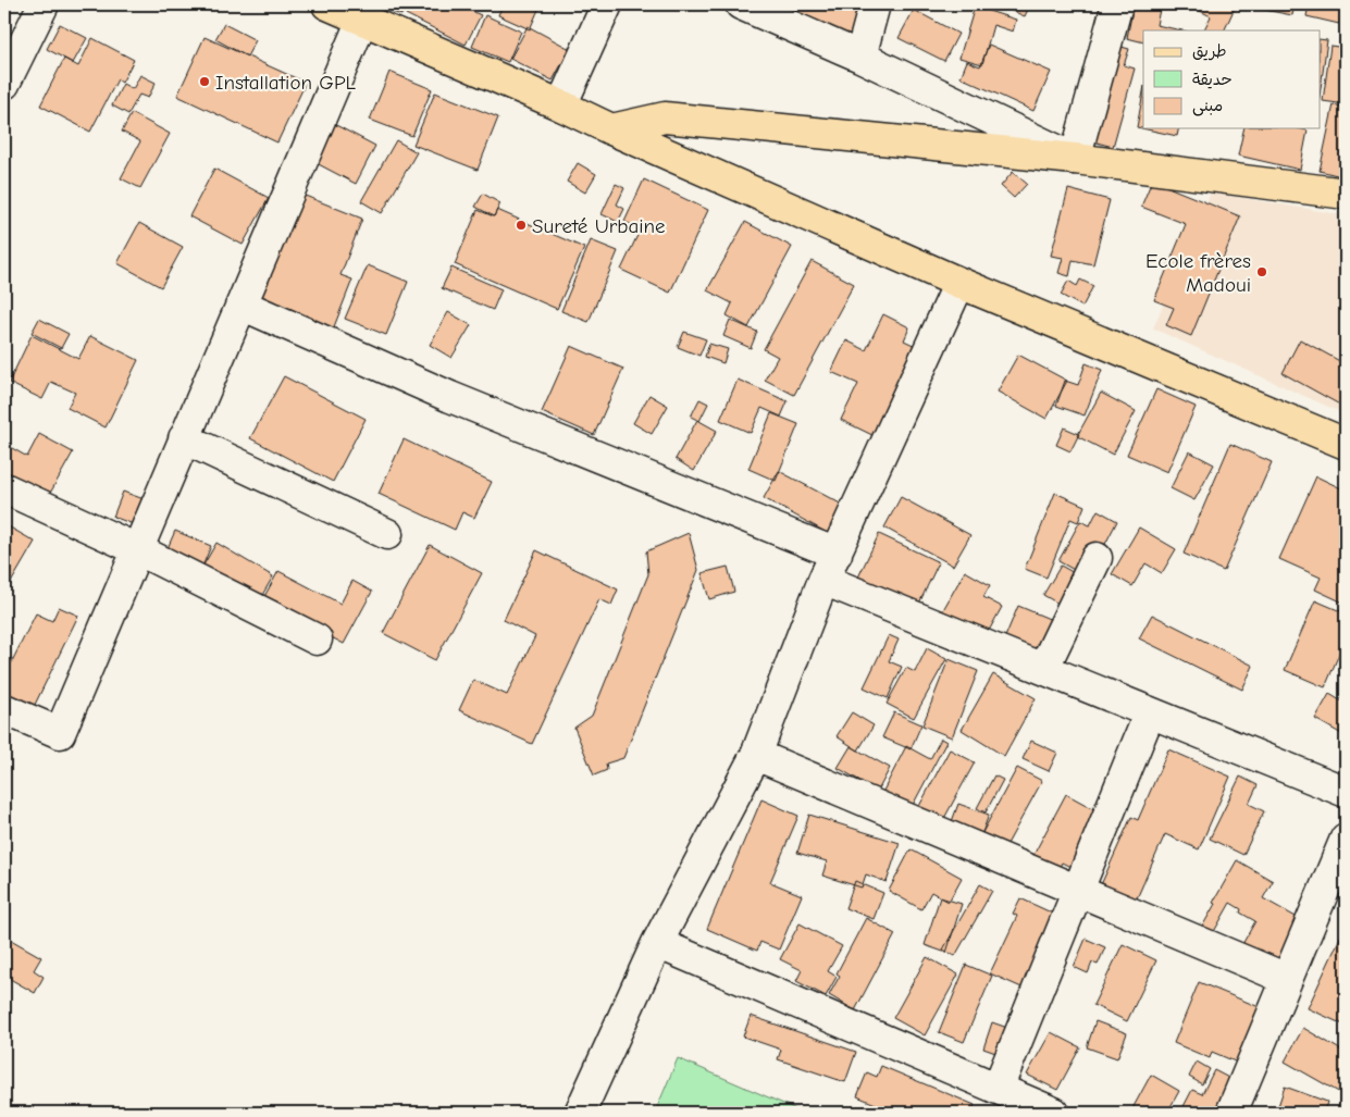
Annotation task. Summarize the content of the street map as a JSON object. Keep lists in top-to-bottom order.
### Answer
{
  "places": ["Installation GPL", "Sureté Urbaine", "Ecole frères Madoui"],
  "legend": ["طريق", "حديقة", "مبنى"]
}
